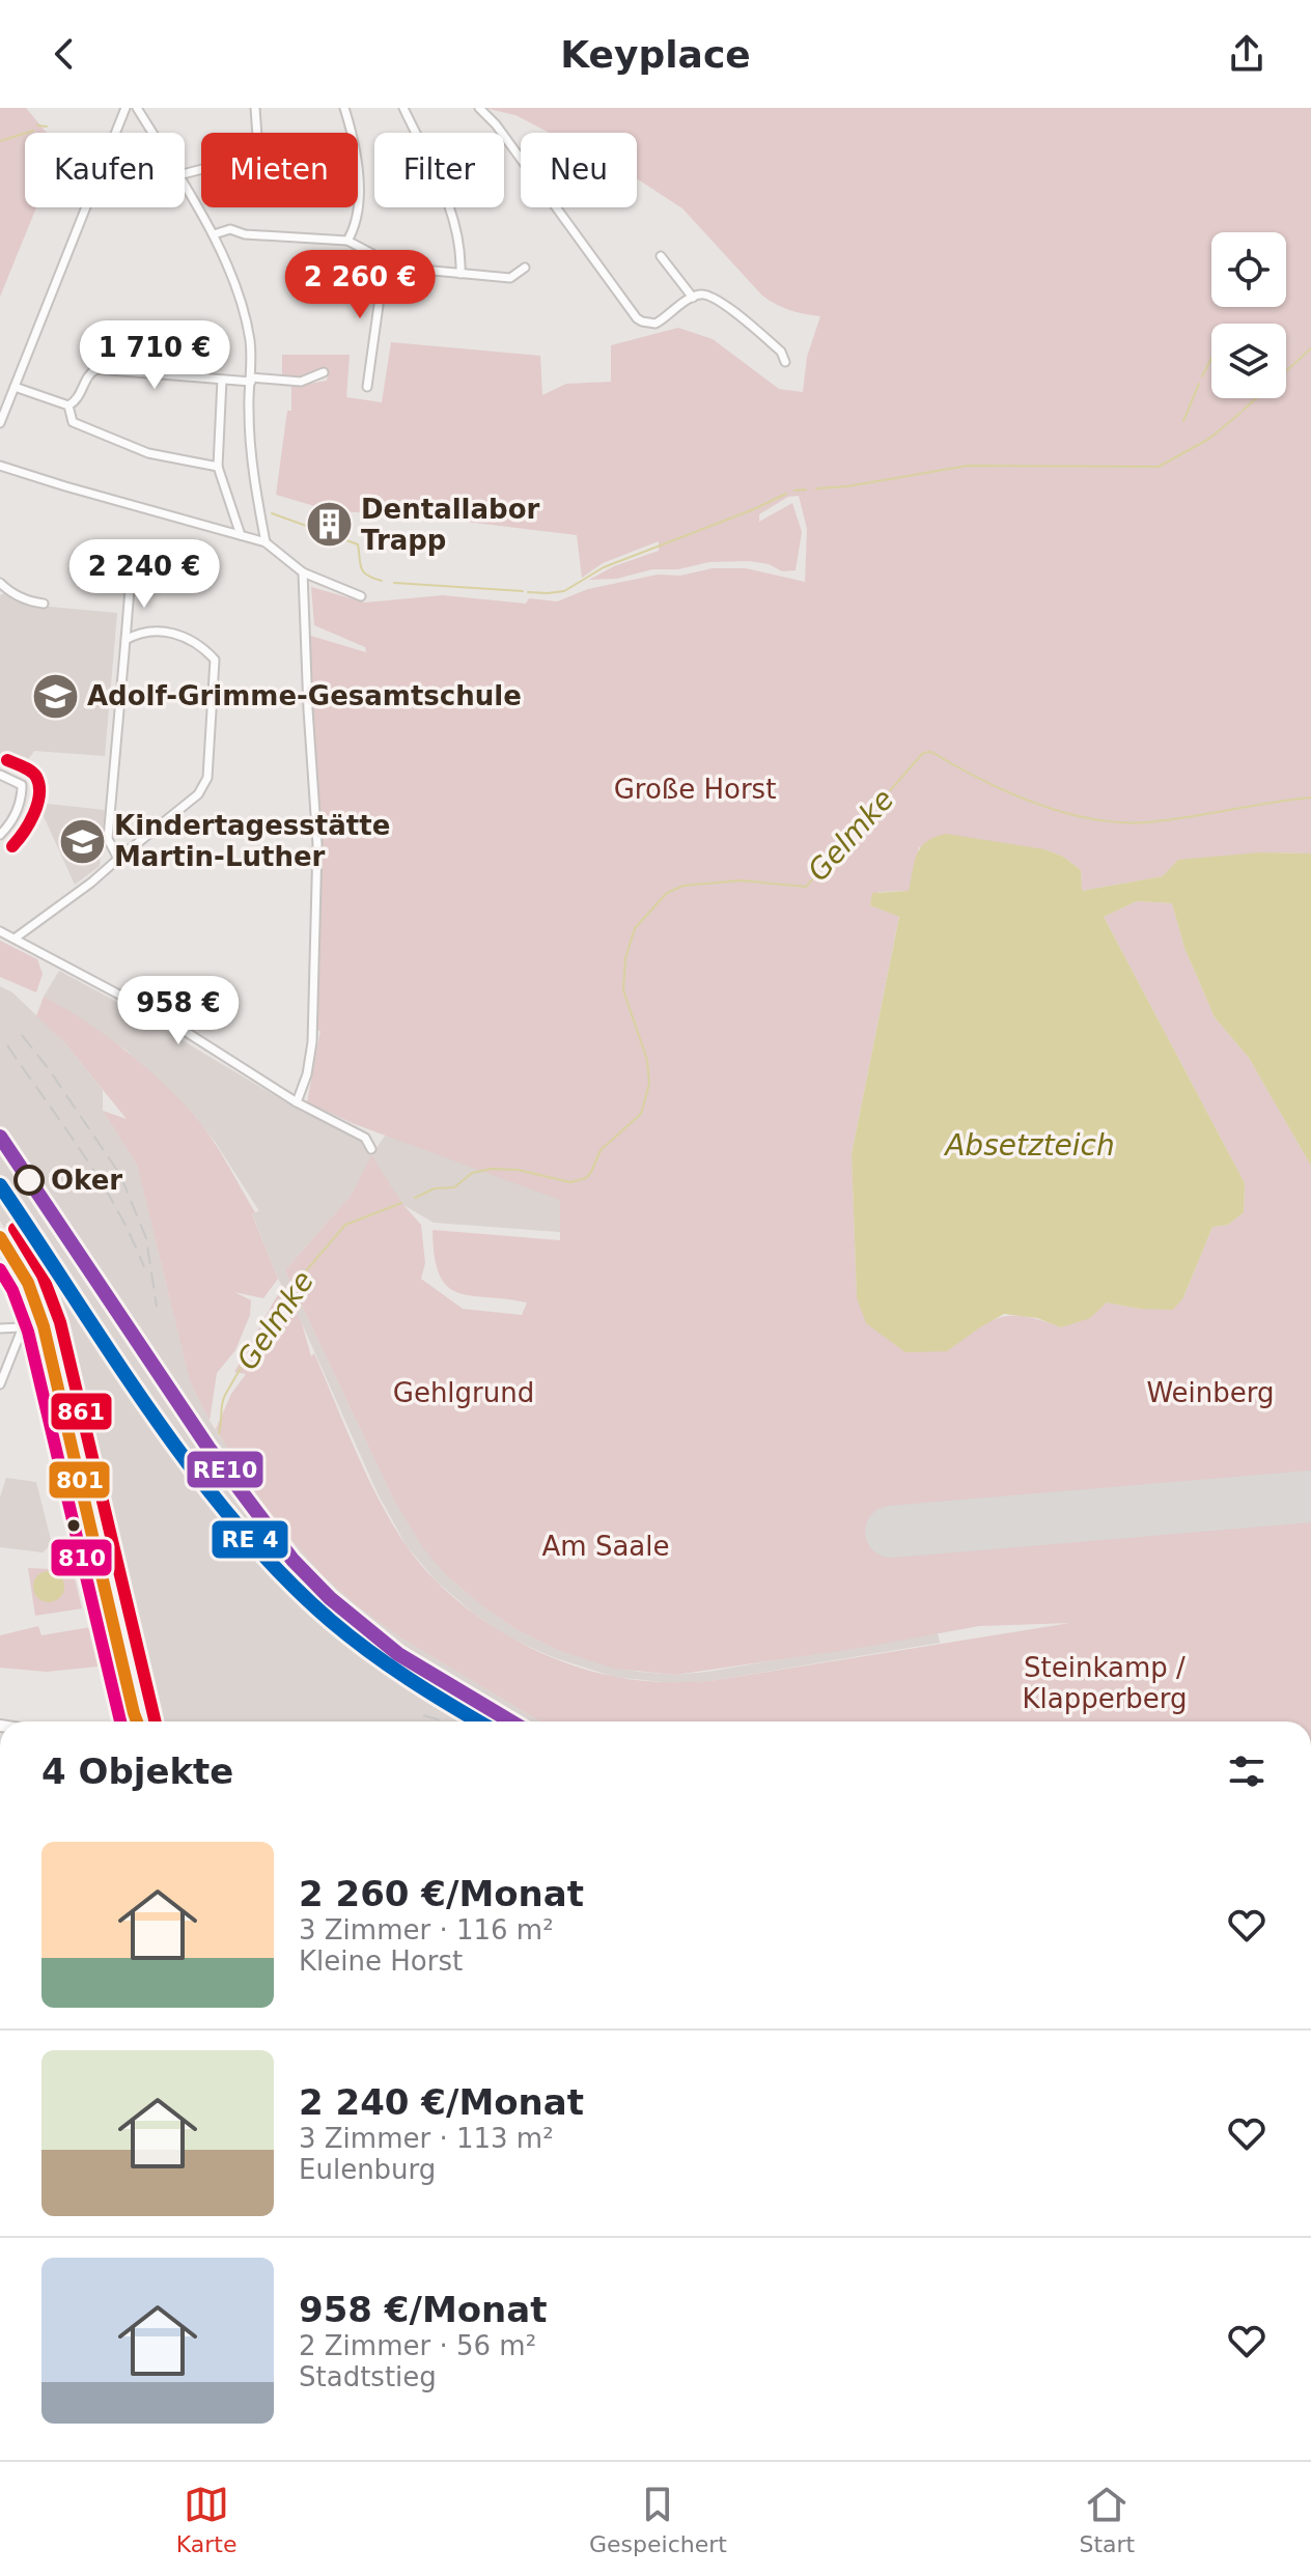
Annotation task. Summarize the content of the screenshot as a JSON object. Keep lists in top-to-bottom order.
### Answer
{
  "water": ["Gelmke", "Absetzteich"],
  "parks": [
    "Große Horst",
    "Gehlgrund",
    "Weinberg",
    "Am Saale",
    "Steinkamp / Klapperberg"
  ],
  "places": {
    "building": ["Dentallabor Trapp"],
    "school or university": ["Adolf-Grimme-Gesamtschule", "Kindertagesstätte Martin-Luther"],
    "other": ["Oker"]
  },
  "lines": [
    "transit line 861",
    "transit line RE10",
    "transit line 801",
    "transit line 810"
  ],
  "page": {
    "header": "Keyplace",
    "chip": [
      "Kaufen",
      "Mieten",
      "Filter",
      "Neu"
    ],
    "price": [
      "2 260 €",
      "1 710 €",
      "2 240 €",
      "958 €"
    ],
    "heading": "4 Objekte",
    "list": [
      {
        "name": "2 260 €/Monat",
        "note": "3 Zimmer · 116 m² · Kleine Horst"
      },
      {
        "name": "2 240 €/Monat",
        "note": "3 Zimmer · 113 m² · Eulenburg"
      },
      {
        "name": "958 €/Monat",
        "note": "2 Zimmer · 56 m² · Stadtstieg"
      }
    ],
    "tabs": ["Karte", "Gespeichert", "Start"]
  }
}
